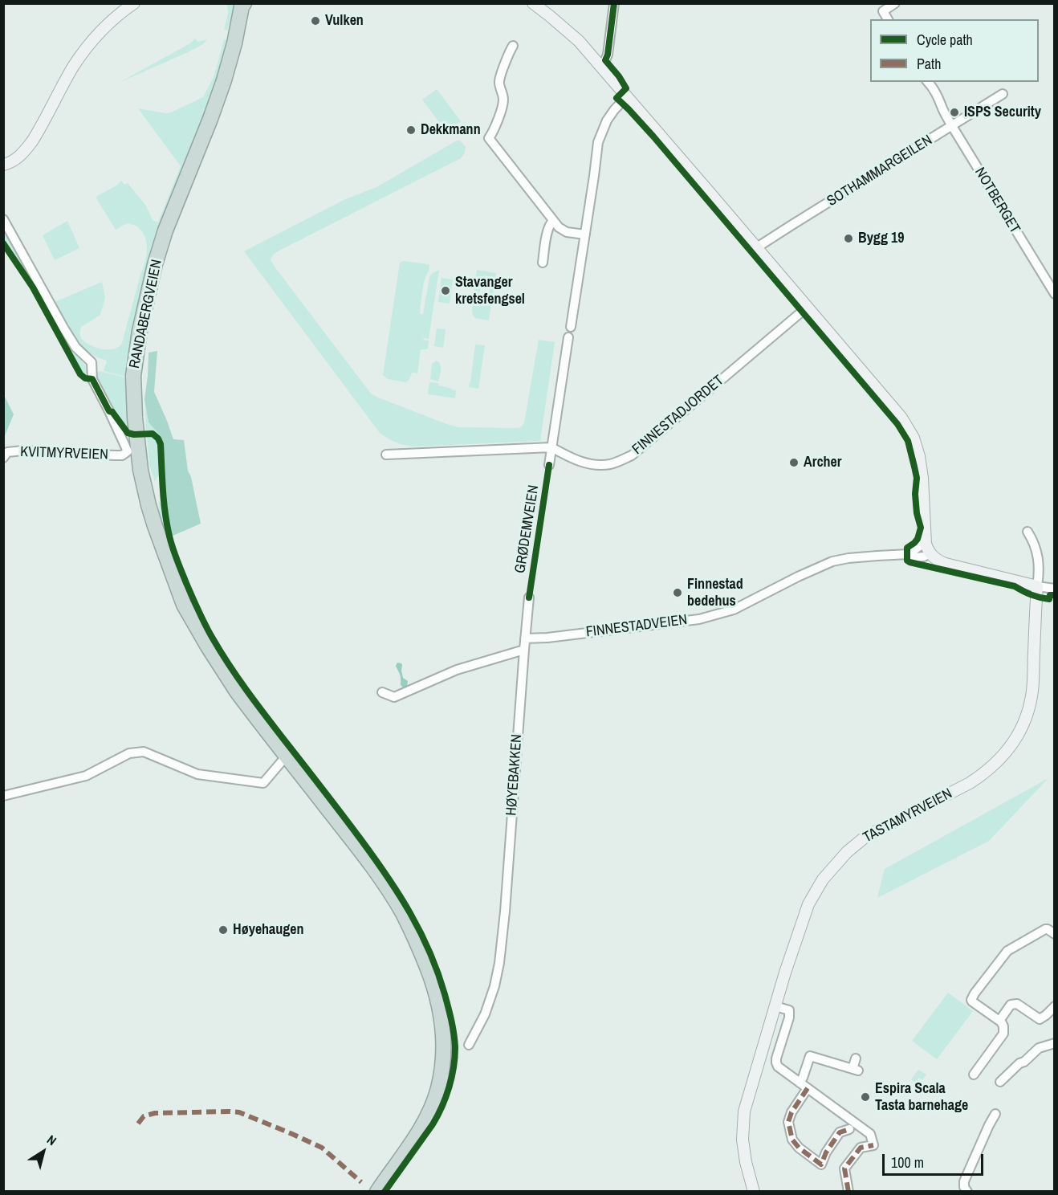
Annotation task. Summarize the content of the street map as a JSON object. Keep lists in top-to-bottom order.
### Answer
{
  "streets": {
    "highway": ["RANDABERGVEIEN"],
    "main road": ["TASTAMYRVEIEN"],
    "street": [
      "SOTHAMMARGEILEN",
      "NOTBERGET",
      "FINNESTADJORDET",
      "KVITMYRVEIEN",
      "FINNESTADVEIEN",
      "HØYEBAKKEN"
    ],
    "cycle path": ["GRØDEMVEIEN"]
  },
  "crossings": [
    ["SOTHAMMARGEILEN", "NOTBERGET"]
  ],
  "places": [
    "Vulken",
    "ISPS Security",
    "Dekkmann",
    "Bygg 19",
    "Stavanger kretsfengsel",
    "Archer",
    "Finnestad bedehus",
    "Høyehaugen",
    "Espira Scala Tasta barnehage"
  ],
  "legend": ["Cycle path", "Path"],
  "scale_bar": "100 m",
  "north": "top right"
}
